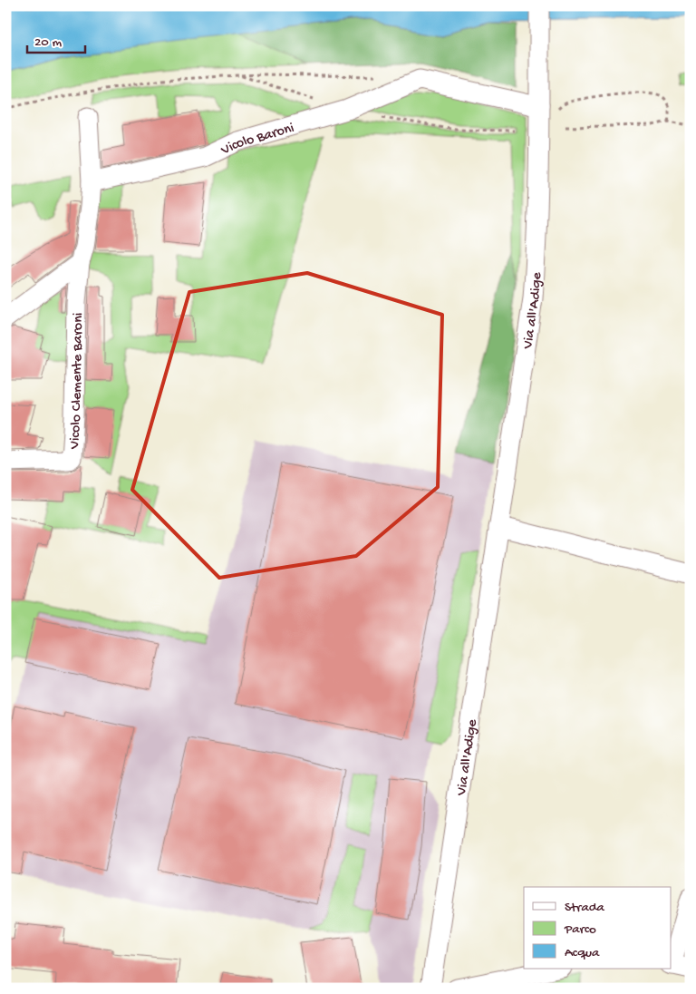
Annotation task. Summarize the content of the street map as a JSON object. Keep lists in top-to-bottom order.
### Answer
{
  "streets": {
    "street": ["Vicolo Baroni", "Via all'Adige", "Vicolo Clemente Baroni"]
  },
  "crossings": [
    ["Vicolo Baroni", "Via all'Adige"],
    ["Vicolo Baroni", "Vicolo Clemente Baroni"]
  ],
  "legend": ["Strada", "Parco", "Acqua"],
  "scale_bar": "20 m"
}
